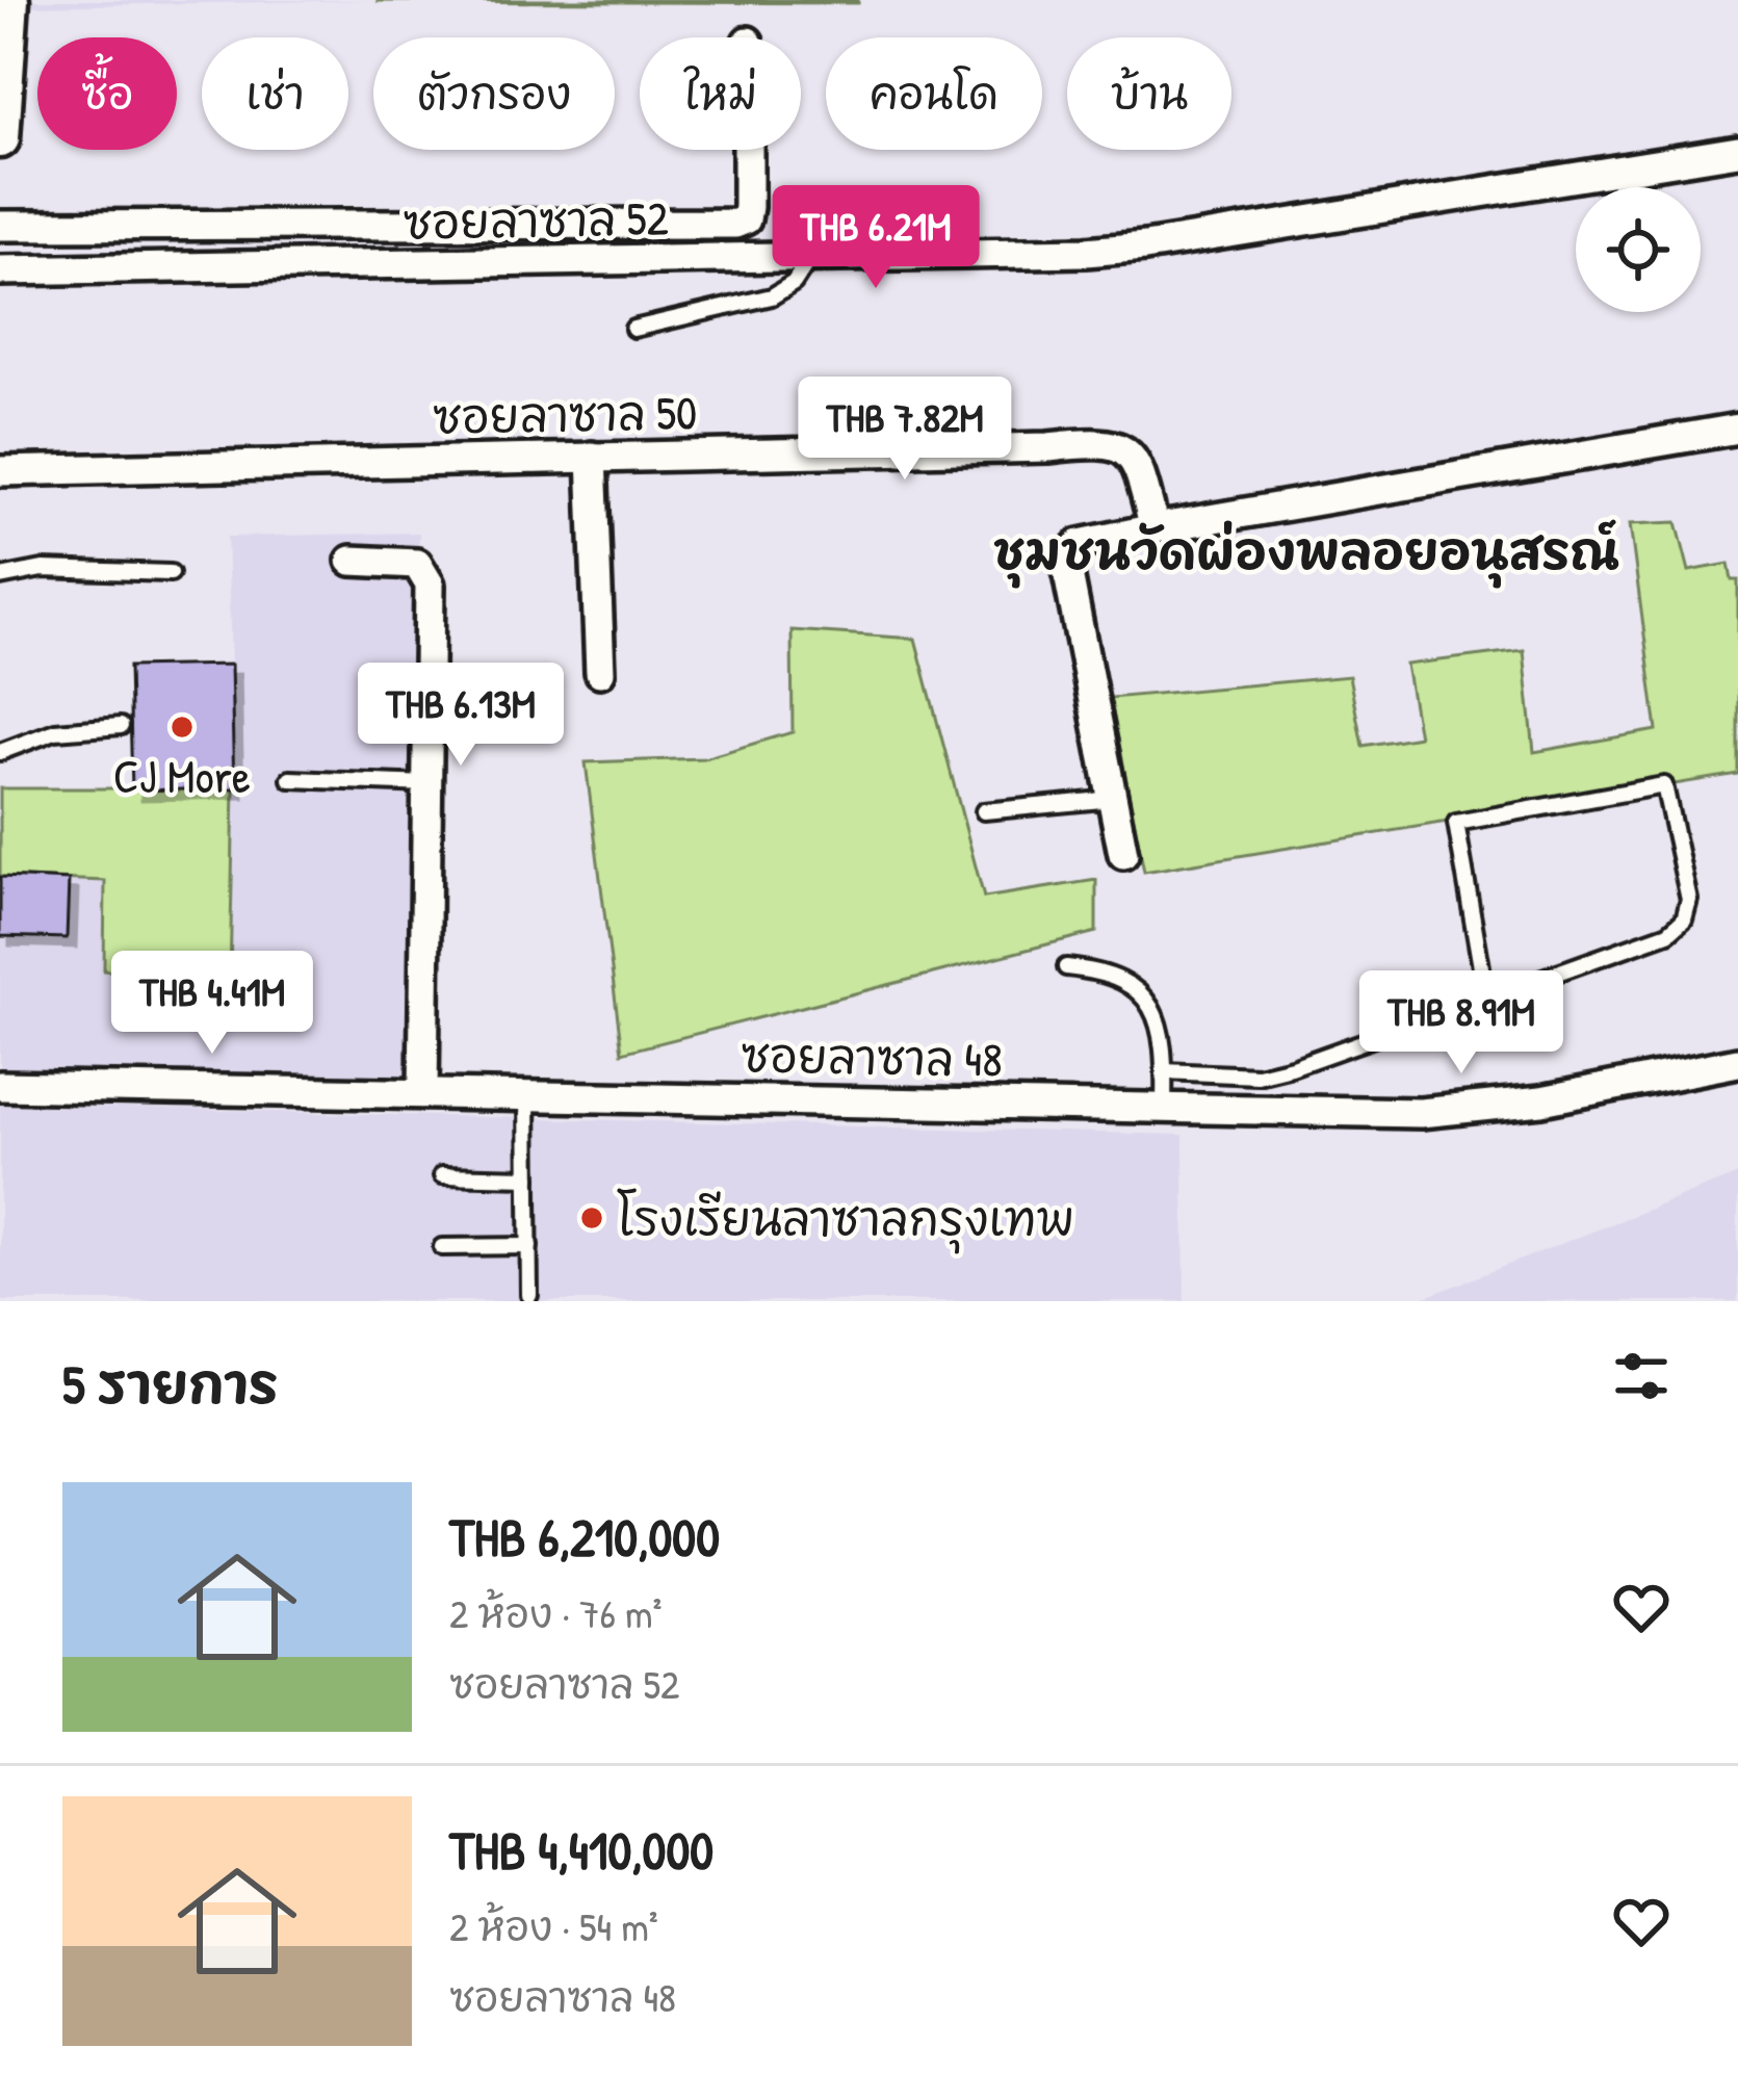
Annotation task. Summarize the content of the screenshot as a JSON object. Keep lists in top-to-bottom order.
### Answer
{
  "streets": {
    "street": ["ซอยลาซาล 52", "ซอยลาซาล 50", "ซอยลาซาล 48"]
  },
  "districts": ["ชุมชนวัดผ่องพลอยอนุสรณ์"],
  "places": ["CJ More", "โรงเรียนลาซาลกรุงเทพ"],
  "page": {
    "chip": [
      "ซื้อ",
      "เช่า",
      "ตัวกรอง",
      "ใหม่",
      "คอนโด",
      "บ้าน"
    ],
    "price": [
      "THB 6.21M",
      "THB 7.82M",
      "THB 6.13M",
      "THB 4.41M",
      "THB 8.91M"
    ],
    "heading": "5 รายการ",
    "list": [
      {
        "name": "THB 6,210,000",
        "note": "2 ห้อง · 76 m² · ซอยลาซาล 52"
      },
      {
        "name": "THB 4,410,000",
        "note": "2 ห้อง · 54 m² · ซอยลาซาล 48"
      }
    ]
  }
}
